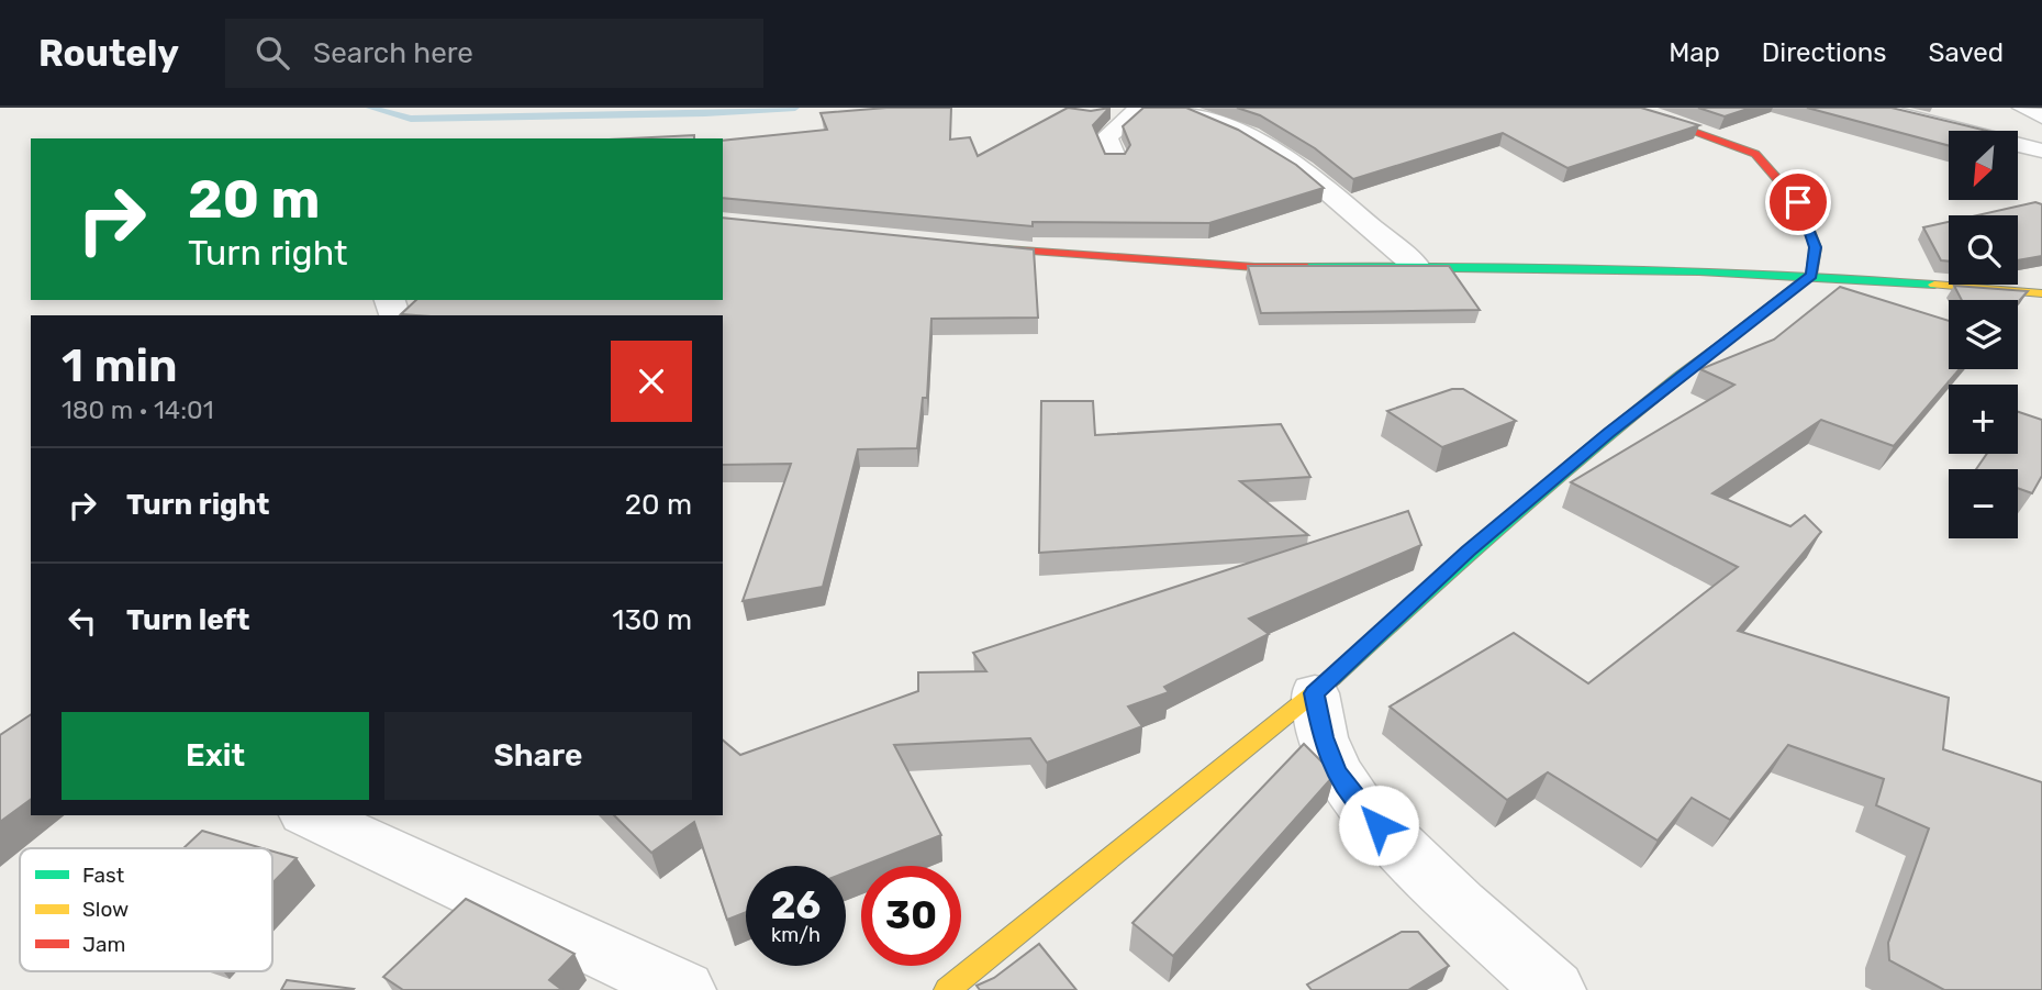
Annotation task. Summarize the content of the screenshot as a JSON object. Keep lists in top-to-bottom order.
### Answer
{
  "legend": ["Fast", "Slow", "Jam"],
  "north": "bottom left",
  "page": {
    "header": "Routely",
    "search": "Search here",
    "nav": ["Map", "Directions", "Saved"],
    "map_buttons": ["+", "−"],
    "turn": ["20 m", "Turn right"],
    "heading": ["1 min", "180 m · 14:01"],
    "list": [
      {
        "name": "Turn right",
        "value": "20 m"
      },
      {
        "name": "Turn left",
        "value": "130 m"
      }
    ],
    "buttons": ["Exit", "Share"],
    "speed": "26 km/h",
    "limit": "30"
  }
}
